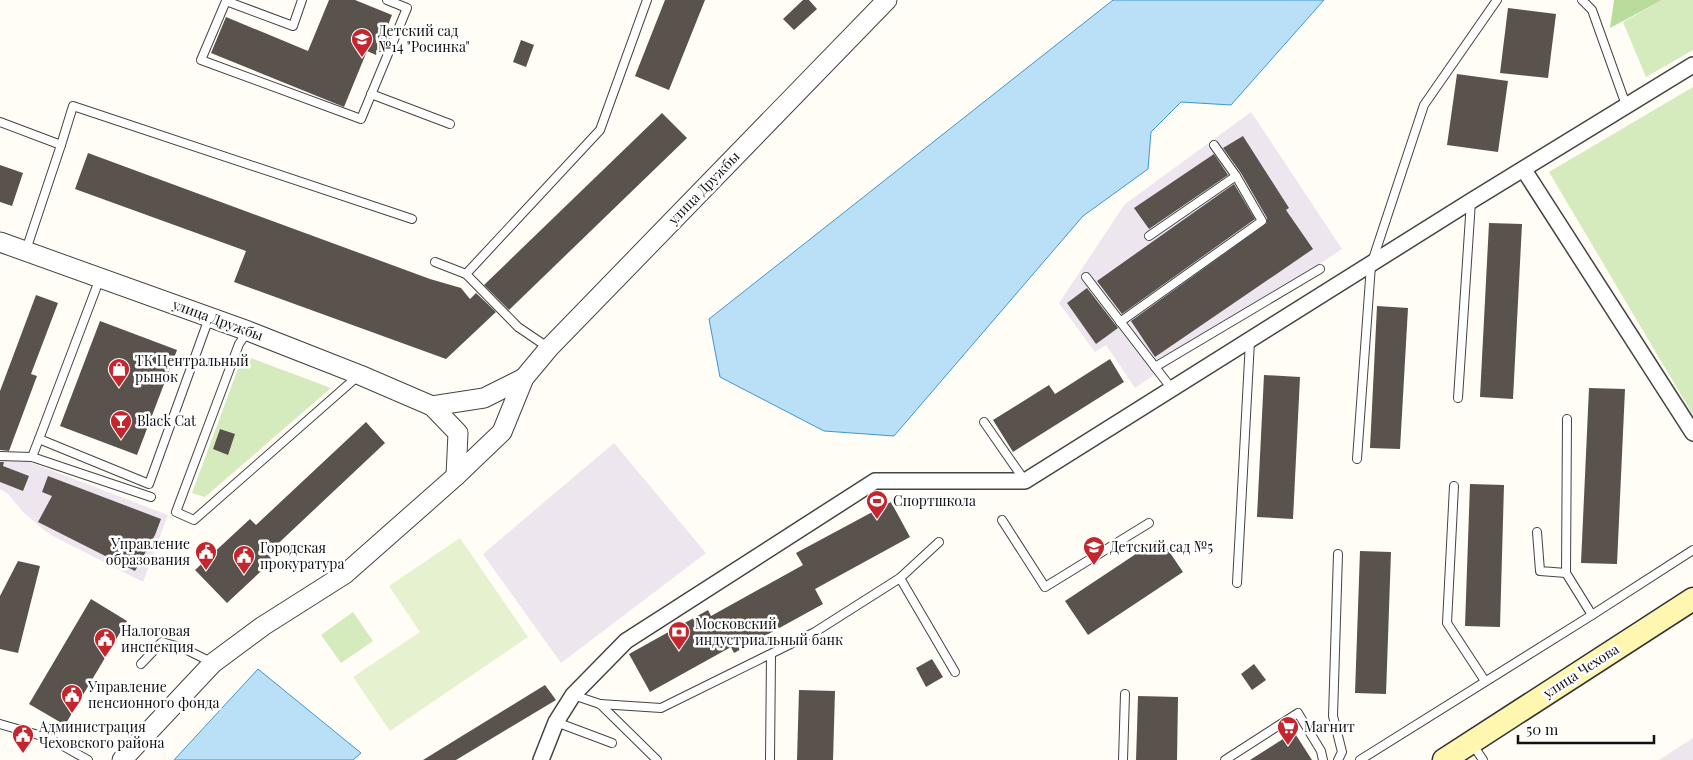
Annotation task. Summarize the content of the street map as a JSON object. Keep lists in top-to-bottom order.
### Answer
{
  "streets": {
    "main road": ["улица Чехова"],
    "street": ["улица Дружбы"]
  },
  "places": {
    "school or university": ["Детский сад №14 \"Росинка\"", "Детский сад №5"],
    "shop": ["ТК Центральный рынок"],
    "bar": ["Black Cat"],
    "sports": ["Спортшкола"],
    "public building": [
      "Управление образования",
      "Городская прокуратура",
      "Налоговая инспекция",
      "Управление пенсионного фонда",
      "Администрация Чеховского района"
    ],
    "bank": ["Московский индустриальный банк"],
    "supermarket": ["Магнит"]
  },
  "scale_bar": "50 m"
}
